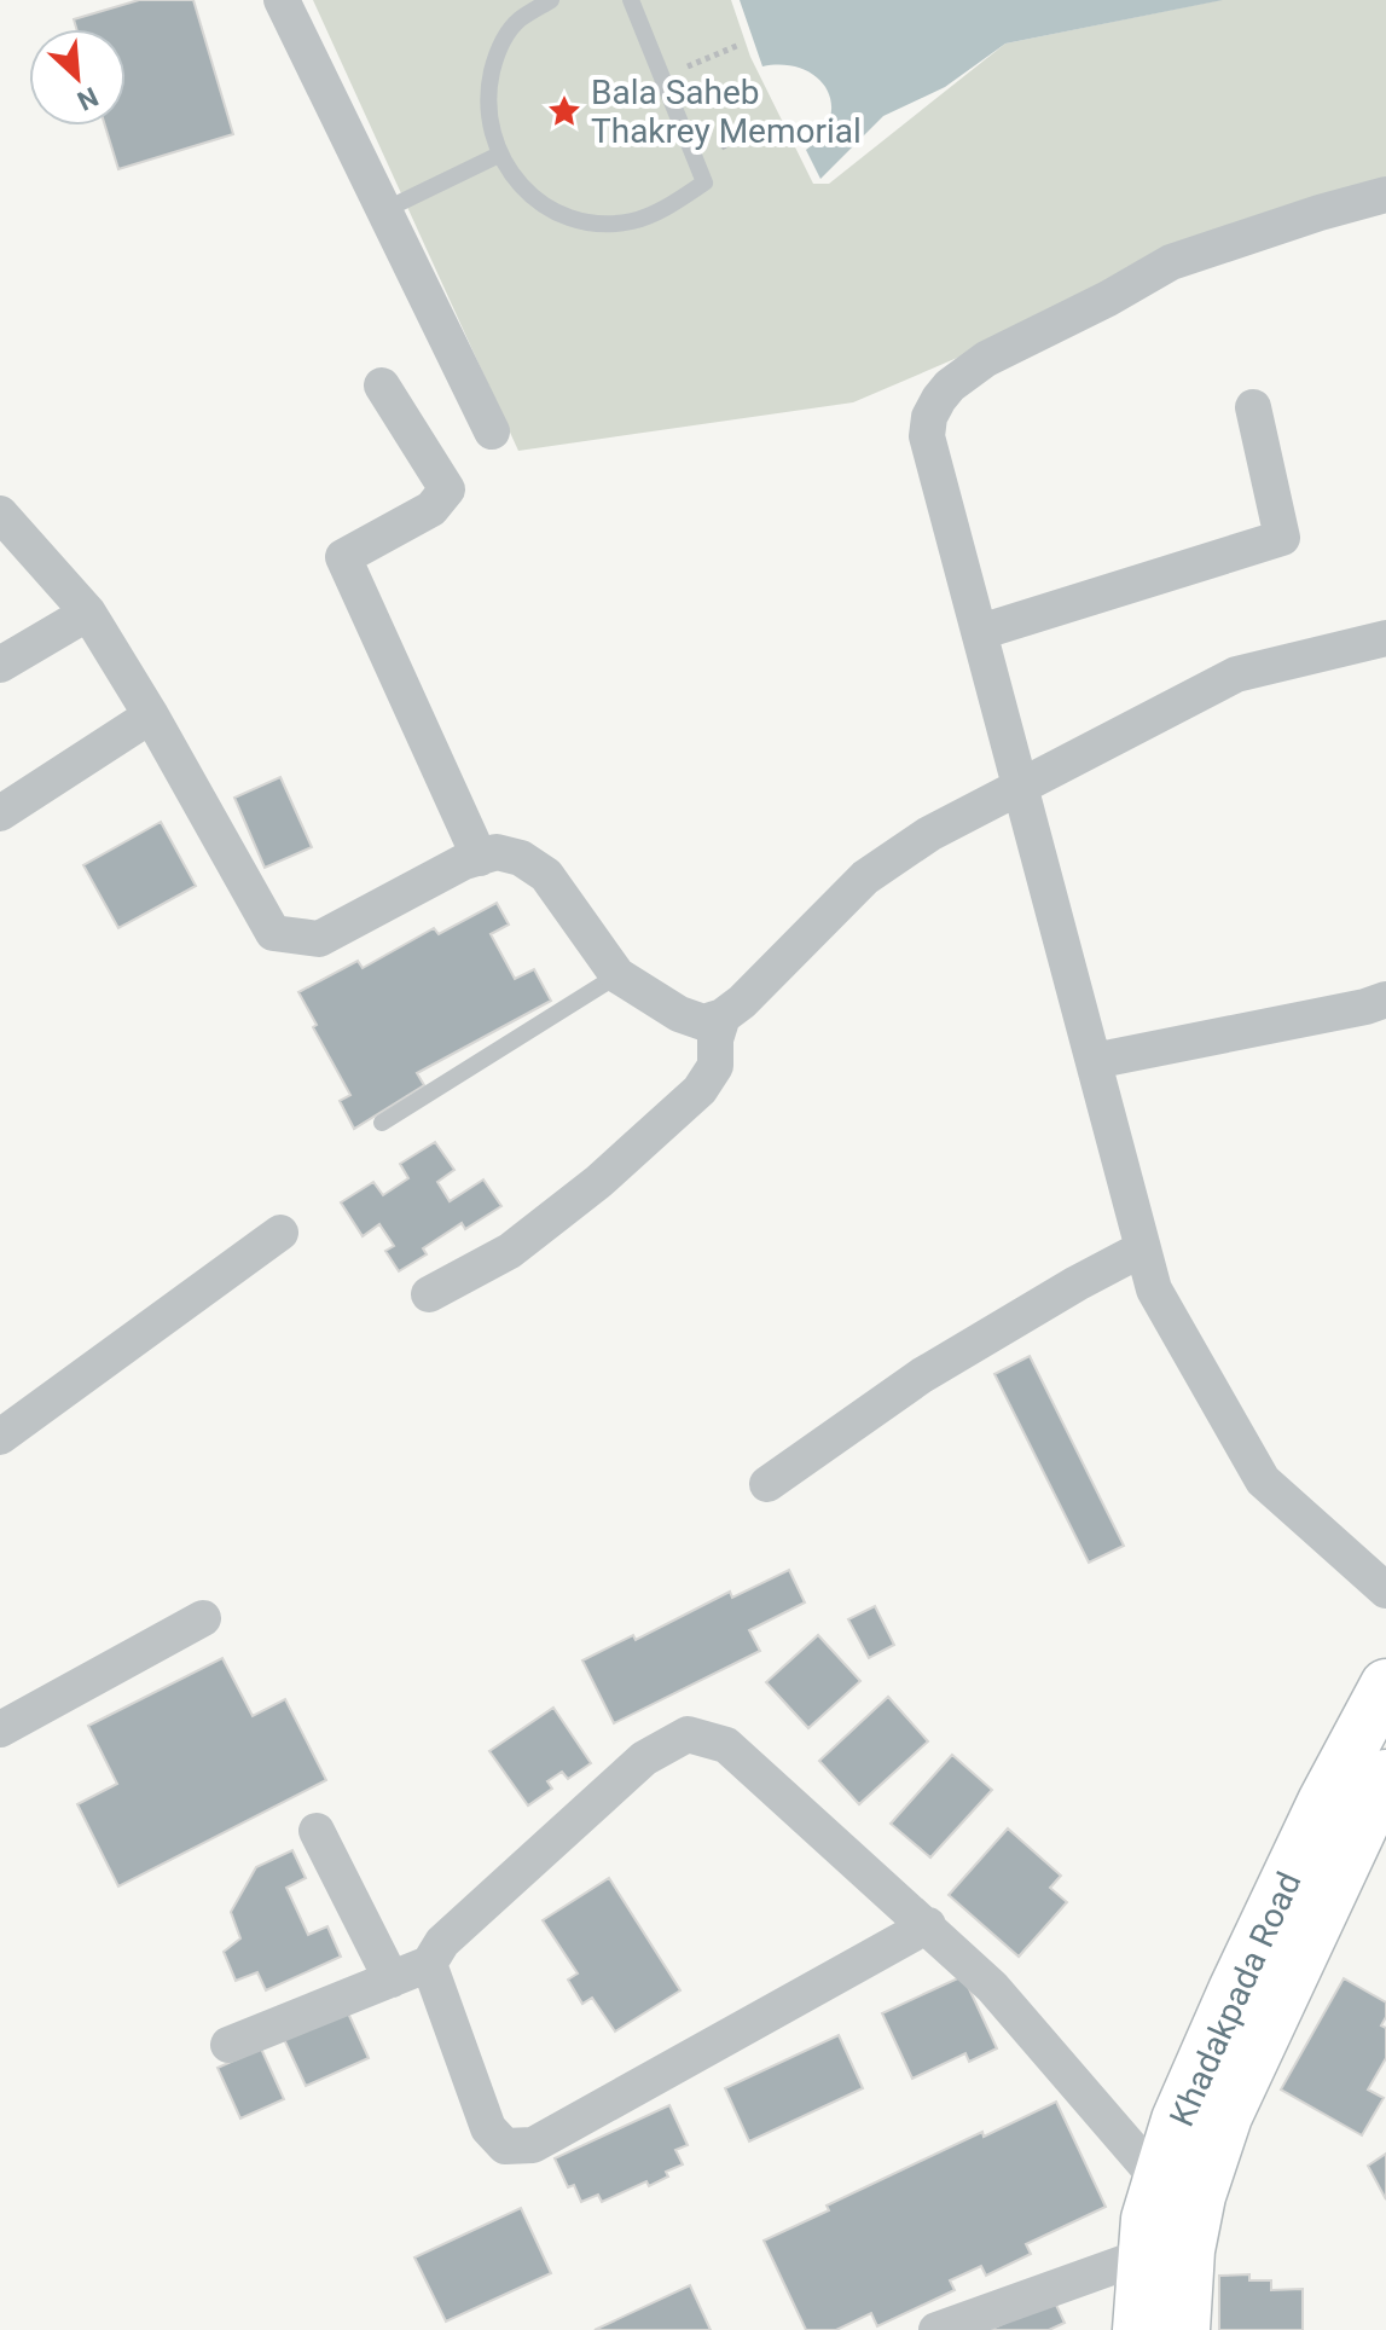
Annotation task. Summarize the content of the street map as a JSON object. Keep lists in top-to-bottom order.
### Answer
{
  "streets": {
    "main road": ["Khadakpada Road"]
  },
  "places": {
    "place": ["Bala Saheb Thakrey Memorial"]
  },
  "north": "bottom right"
}
